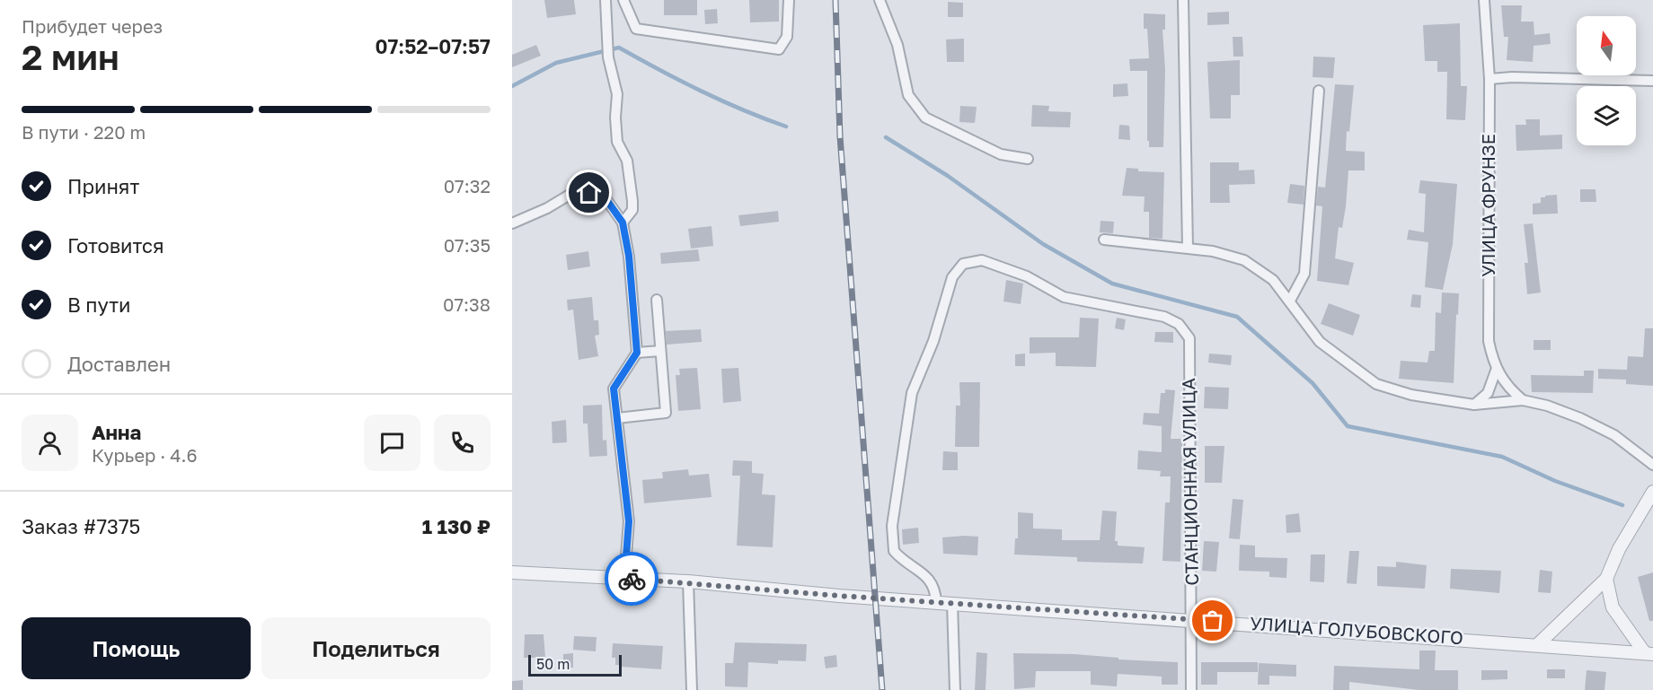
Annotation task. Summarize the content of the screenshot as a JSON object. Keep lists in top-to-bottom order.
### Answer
{
  "streets": {
    "street": ["УЛИЦА ФРУНЗЕ", "СТАНЦИОННАЯ УЛИЦА", "УЛИЦА ГОЛУБОВСКОГО"]
  },
  "crossings": [
    ["СТАНЦИОННАЯ УЛИЦА", "УЛИЦА ГОЛУБОВСКОГО"]
  ],
  "scale_bar": "50 m",
  "north": "top",
  "page": {
    "heading": ["2 мин", "Прибудет через", "07:52–07:57"],
    "panel": [
      "Анна",
      "Курьер · 4.6",
      "Заказ #7375",
      "1 130 ₽"
    ],
    "bar": "В пути · 220 m",
    "list": [
      ["Принят", "07:32"],
      ["Готовится", "07:35"],
      ["В пути", "07:38"],
      "Доставлен"
    ],
    "buttons": ["Помощь", "Поделиться"],
    "scale": "50 m"
  }
}
